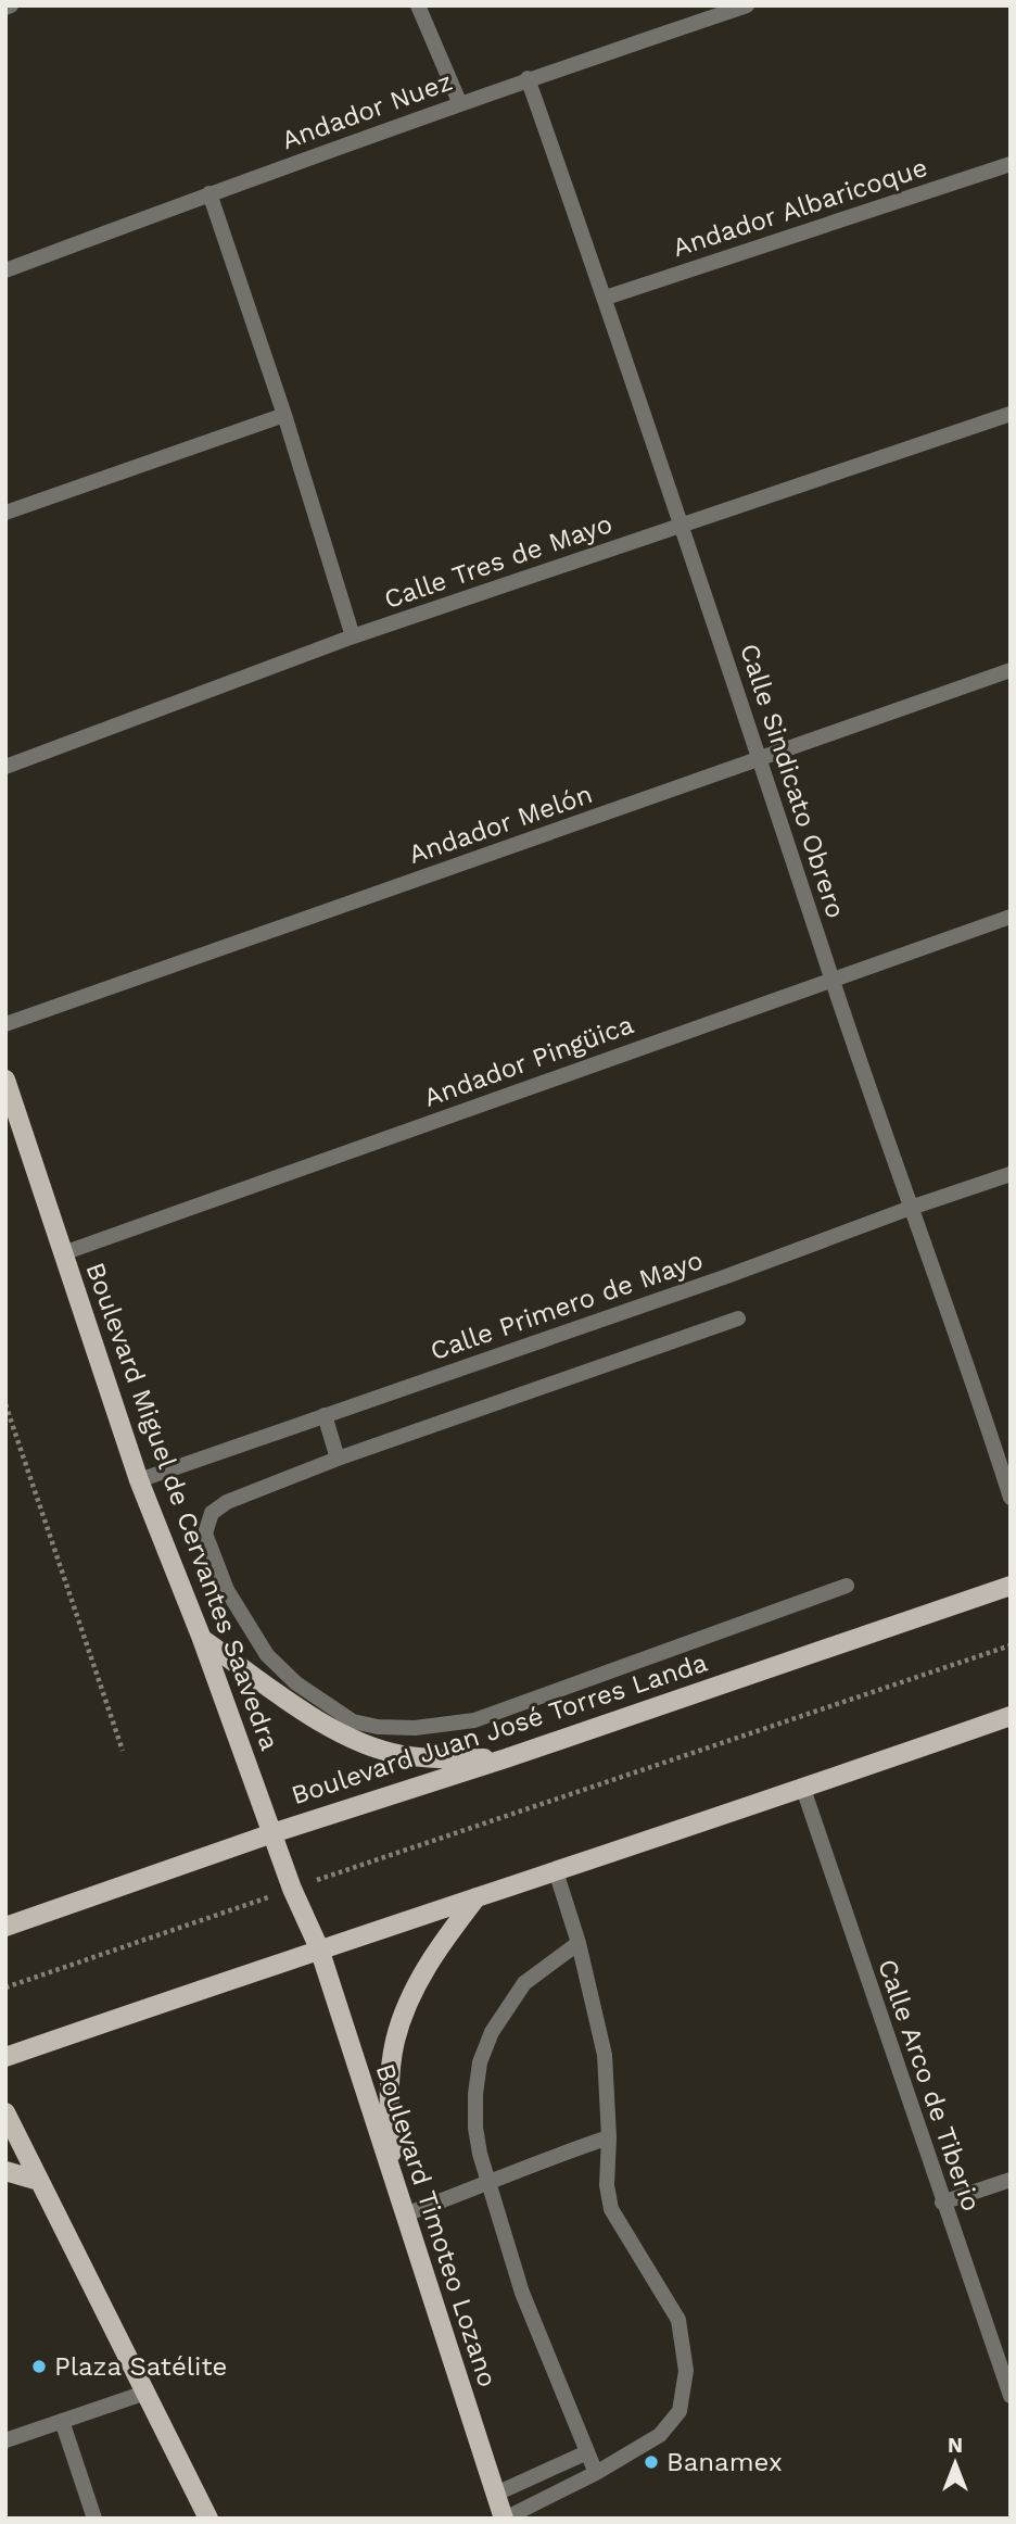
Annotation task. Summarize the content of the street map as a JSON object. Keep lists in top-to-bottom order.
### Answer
{
  "streets": {
    "main road": ["Boulevard Miguel de Cervantes Saavedra", "Boulevard Juan José Torres Landa", "Boulevard Timoteo Lozano"],
    "street": [
      "Andador Nuez",
      "Andador Albaricoque",
      "Calle Tres de Mayo",
      "Calle Sindicato Obrero",
      "Andador Melón",
      "Andador Pingüica",
      "Calle Primero de Mayo",
      "Calle Arco de Tiberio"
    ]
  },
  "crossings": [
    ["Andador Nuez", "Calle Sindicato Obrero"],
    ["Andador Albaricoque", "Calle Sindicato Obrero"],
    ["Calle Tres de Mayo", "Calle Sindicato Obrero"],
    ["Calle Sindicato Obrero", "Andador Melón"],
    ["Calle Sindicato Obrero", "Andador Pingüica"],
    ["Calle Sindicato Obrero", "Calle Primero de Mayo"],
    ["Andador Pingüica", "Boulevard Miguel de Cervantes Saavedra"],
    ["Calle Primero de Mayo", "Boulevard Miguel de Cervantes Saavedra"],
    ["Boulevard Miguel de Cervantes Saavedra", "Boulevard Juan José Torres Landa"],
    ["Boulevard Miguel de Cervantes Saavedra", "Boulevard Timoteo Lozano"]
  ],
  "places": ["Plaza Satélite", "Banamex"],
  "north": "top"
}
